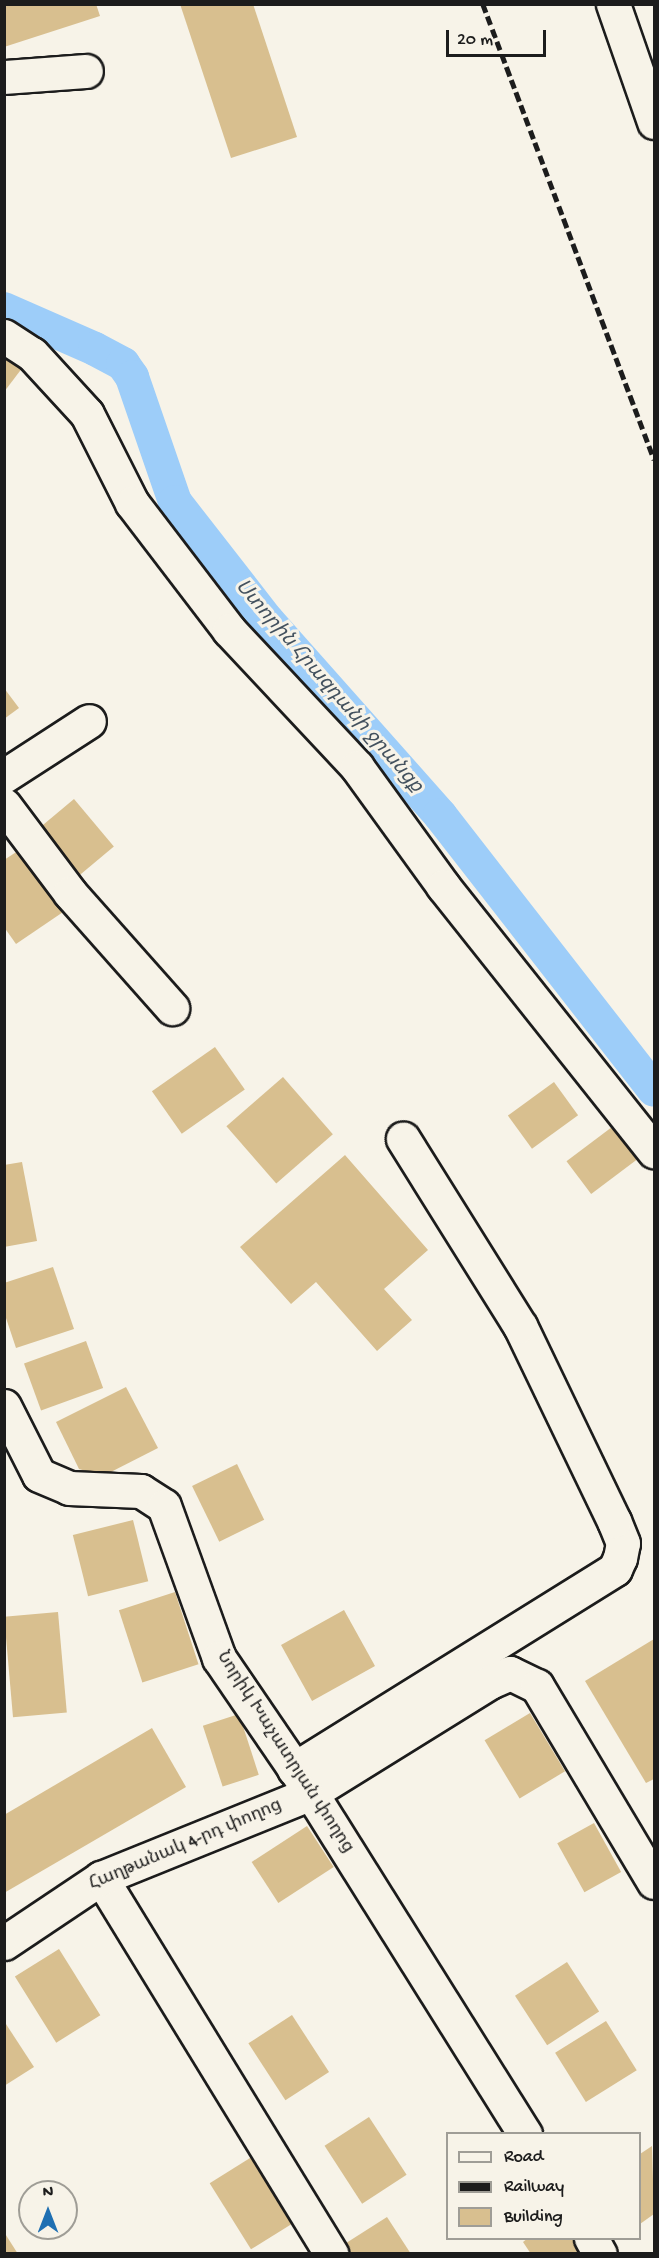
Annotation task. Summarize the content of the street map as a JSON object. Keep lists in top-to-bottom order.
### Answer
{
  "streets": {
    "street": ["Նորիկ Խաչատրյան փողոց", "Հաղթանակ 4-րդ փողոց"]
  },
  "crossings": [
    ["Նորիկ Խաչատրյան փողոց", "Հաղթանակ 4-րդ փողոց"]
  ],
  "water": ["Ստորին Հրազդանի ջրանցք"],
  "legend": ["Road", "Railway", "Building"],
  "scale_bar": "20 m",
  "north": "top"
}
